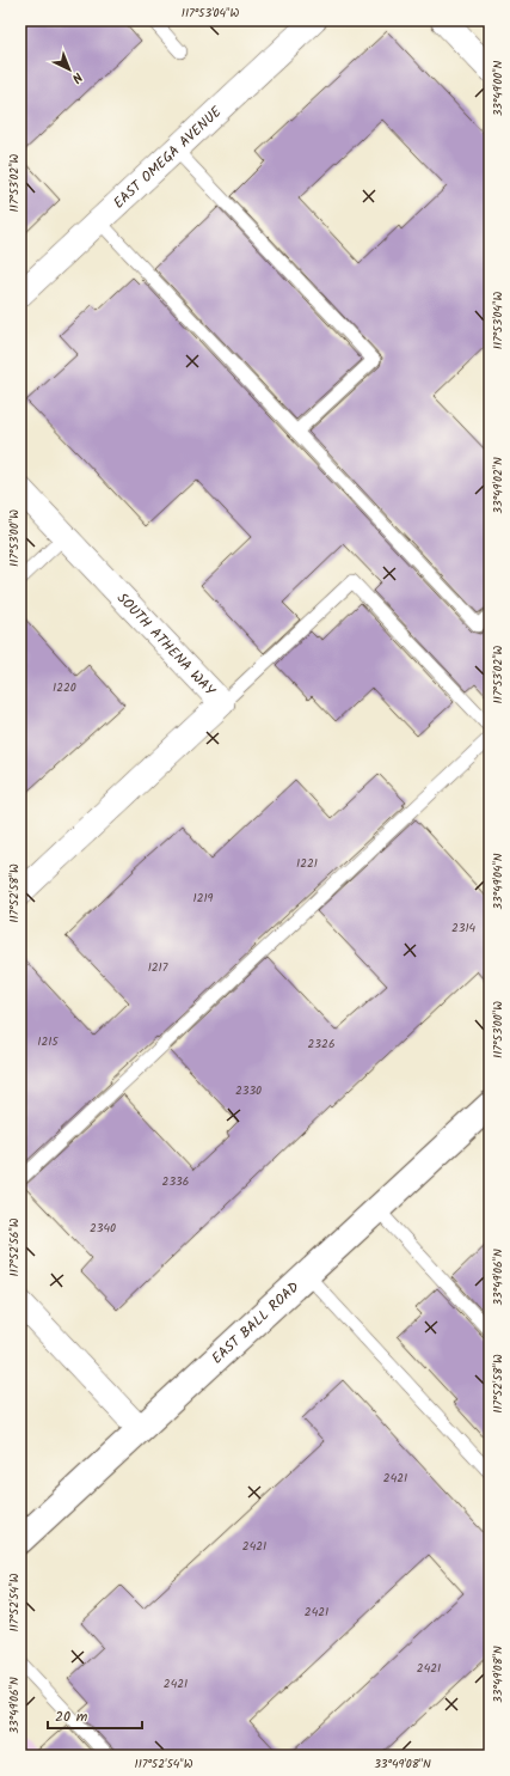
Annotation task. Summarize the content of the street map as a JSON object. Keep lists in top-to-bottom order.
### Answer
{
  "streets": {
    "main road": ["EAST BALL ROAD"],
    "street": ["EAST OMEGA AVENUE", "SOUTH ATHENA WAY"]
  },
  "house_numbers": [
    "1220",
    "1221",
    "1219",
    "2314",
    "1217",
    "1215",
    "2326",
    "2330",
    "2336",
    "2340",
    "2421",
    "2421",
    "2421",
    "2421",
    "2421"
  ],
  "scale_bar": "20 m",
  "north": "bottom right",
  "coordinates": [
    "117°53'04\"W",
    "33°49'00\"N",
    "117°53'02\"W",
    "33°49'02\"N",
    "117°53'00\"W",
    "33°49'04\"N",
    "117°52'58\"W",
    "117°52'56\"W",
    "33°49'06\"N",
    "117°52'54\"W",
    "33°49'08\"N"
  ]
}
